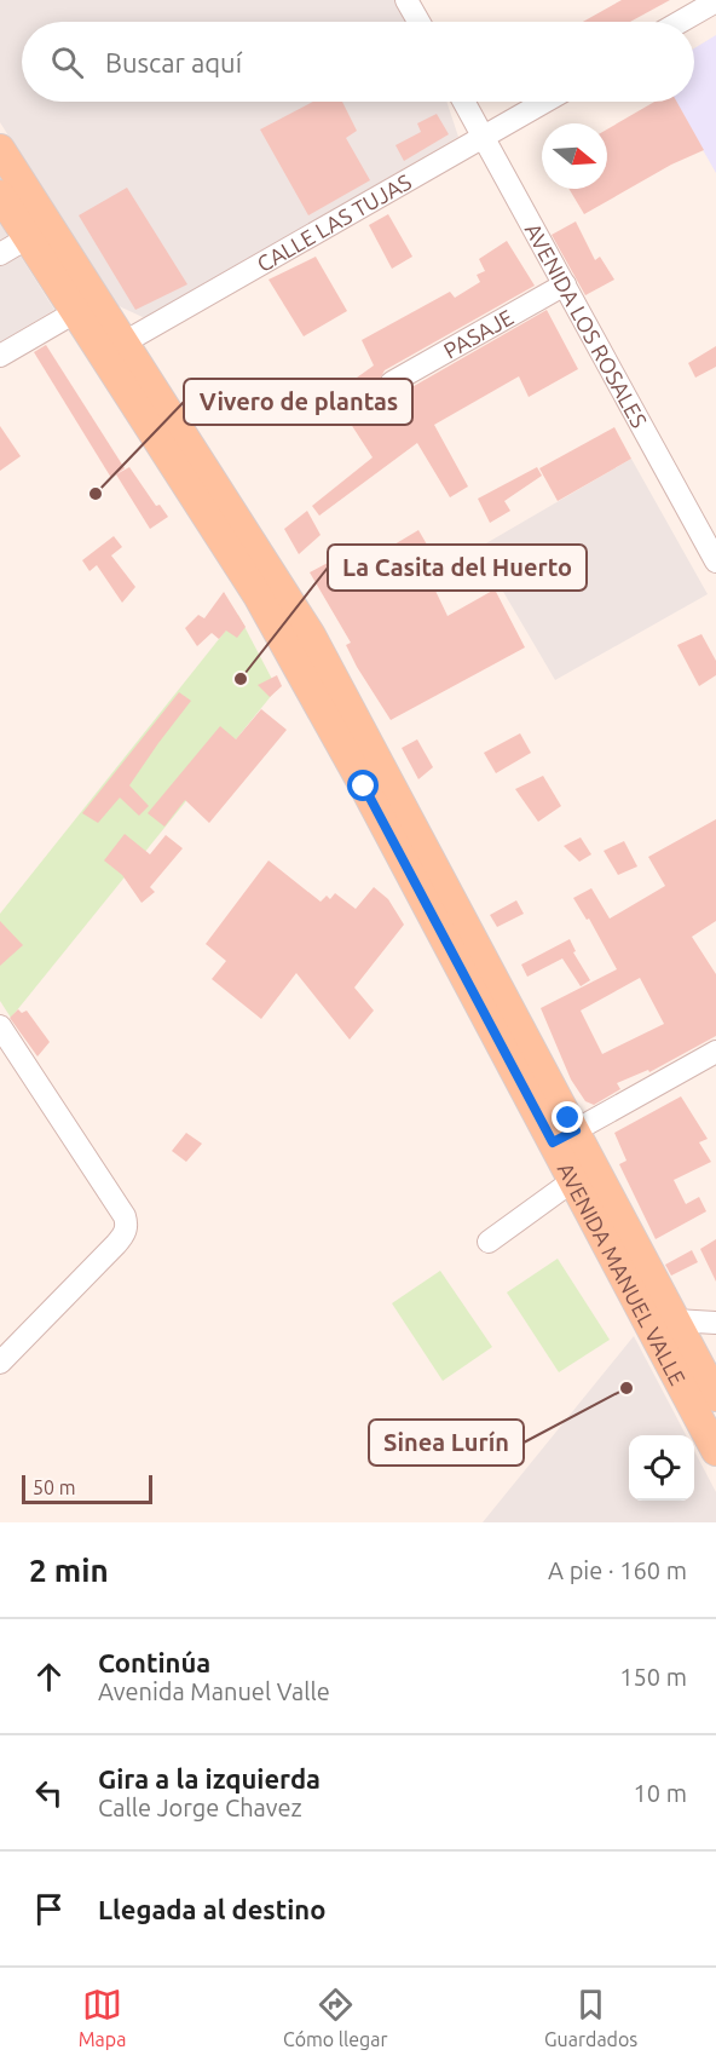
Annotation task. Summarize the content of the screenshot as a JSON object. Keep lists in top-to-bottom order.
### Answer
{
  "streets": {
    "main road": ["AVENIDA MANUEL VALLE"],
    "street": ["CALLE LAS TUJAS", "AVENIDA LOS ROSALES", "PASAJE"]
  },
  "crossings": [
    ["CALLE LAS TUJAS", "AVENIDA LOS ROSALES"],
    ["CALLE LAS TUJAS", "AVENIDA MANUEL VALLE"],
    ["AVENIDA LOS ROSALES", "PASAJE"]
  ],
  "places": ["Vivero de plantas", "La Casita del Huerto", "Sinea Lurín"],
  "scale_bar": "50 m",
  "north": "right",
  "page": {
    "search": "Buscar aquí",
    "scale": "50 m",
    "heading": ["2 min", "A pie · 160 m"],
    "list": [
      ["Continúa", "Avenida Manuel Valle", "150 m"],
      ["Gira a la izquierda", "Calle Jorge Chavez", "10 m"],
      "Llegada al destino"
    ],
    "nav": ["Mapa", "Cómo llegar", "Guardados"]
  }
}
